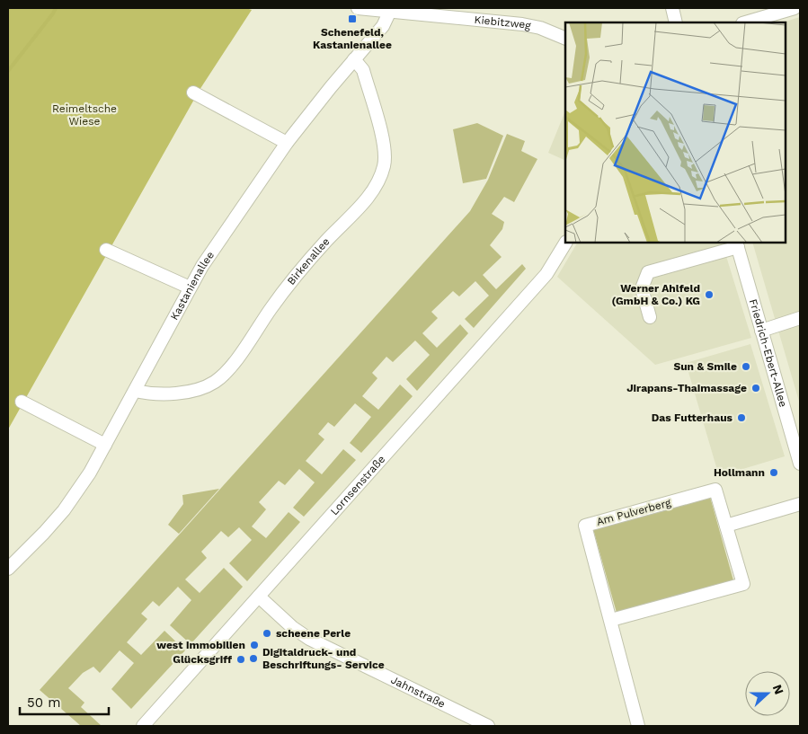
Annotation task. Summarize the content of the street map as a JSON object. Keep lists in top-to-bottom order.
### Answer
{
  "streets": {
    "street": [
      "Kiebitzweg",
      "Birkenallee",
      "Kastanienallee",
      "Friedrich-Ebert-Allee",
      "Lornsenstraße",
      "Am Pulverberg",
      "Jahnstraße"
    ]
  },
  "crossings": [
    ["Kiebitzweg", "Kastanienallee"],
    ["Birkenallee", "Kastanienallee"],
    ["Lornsenstraße", "Jahnstraße"]
  ],
  "parks": ["Reimeltsche Wiese"],
  "places": {
    "transit": ["Schenefeld, Kastanienallee"],
    "other": [
      "Werner Ahlfeld (GmbH & Co.) KG",
      "Sun & Smile",
      "Jirapans-Thaimassage",
      "Das Futterhaus",
      "Hollmann",
      "scheene Perle",
      "west immobilien",
      "Digitaldruck- und Beschriftungs- Service",
      "Glücksgriff"
    ]
  },
  "scale_bar": "50 m",
  "north": "right"
}
